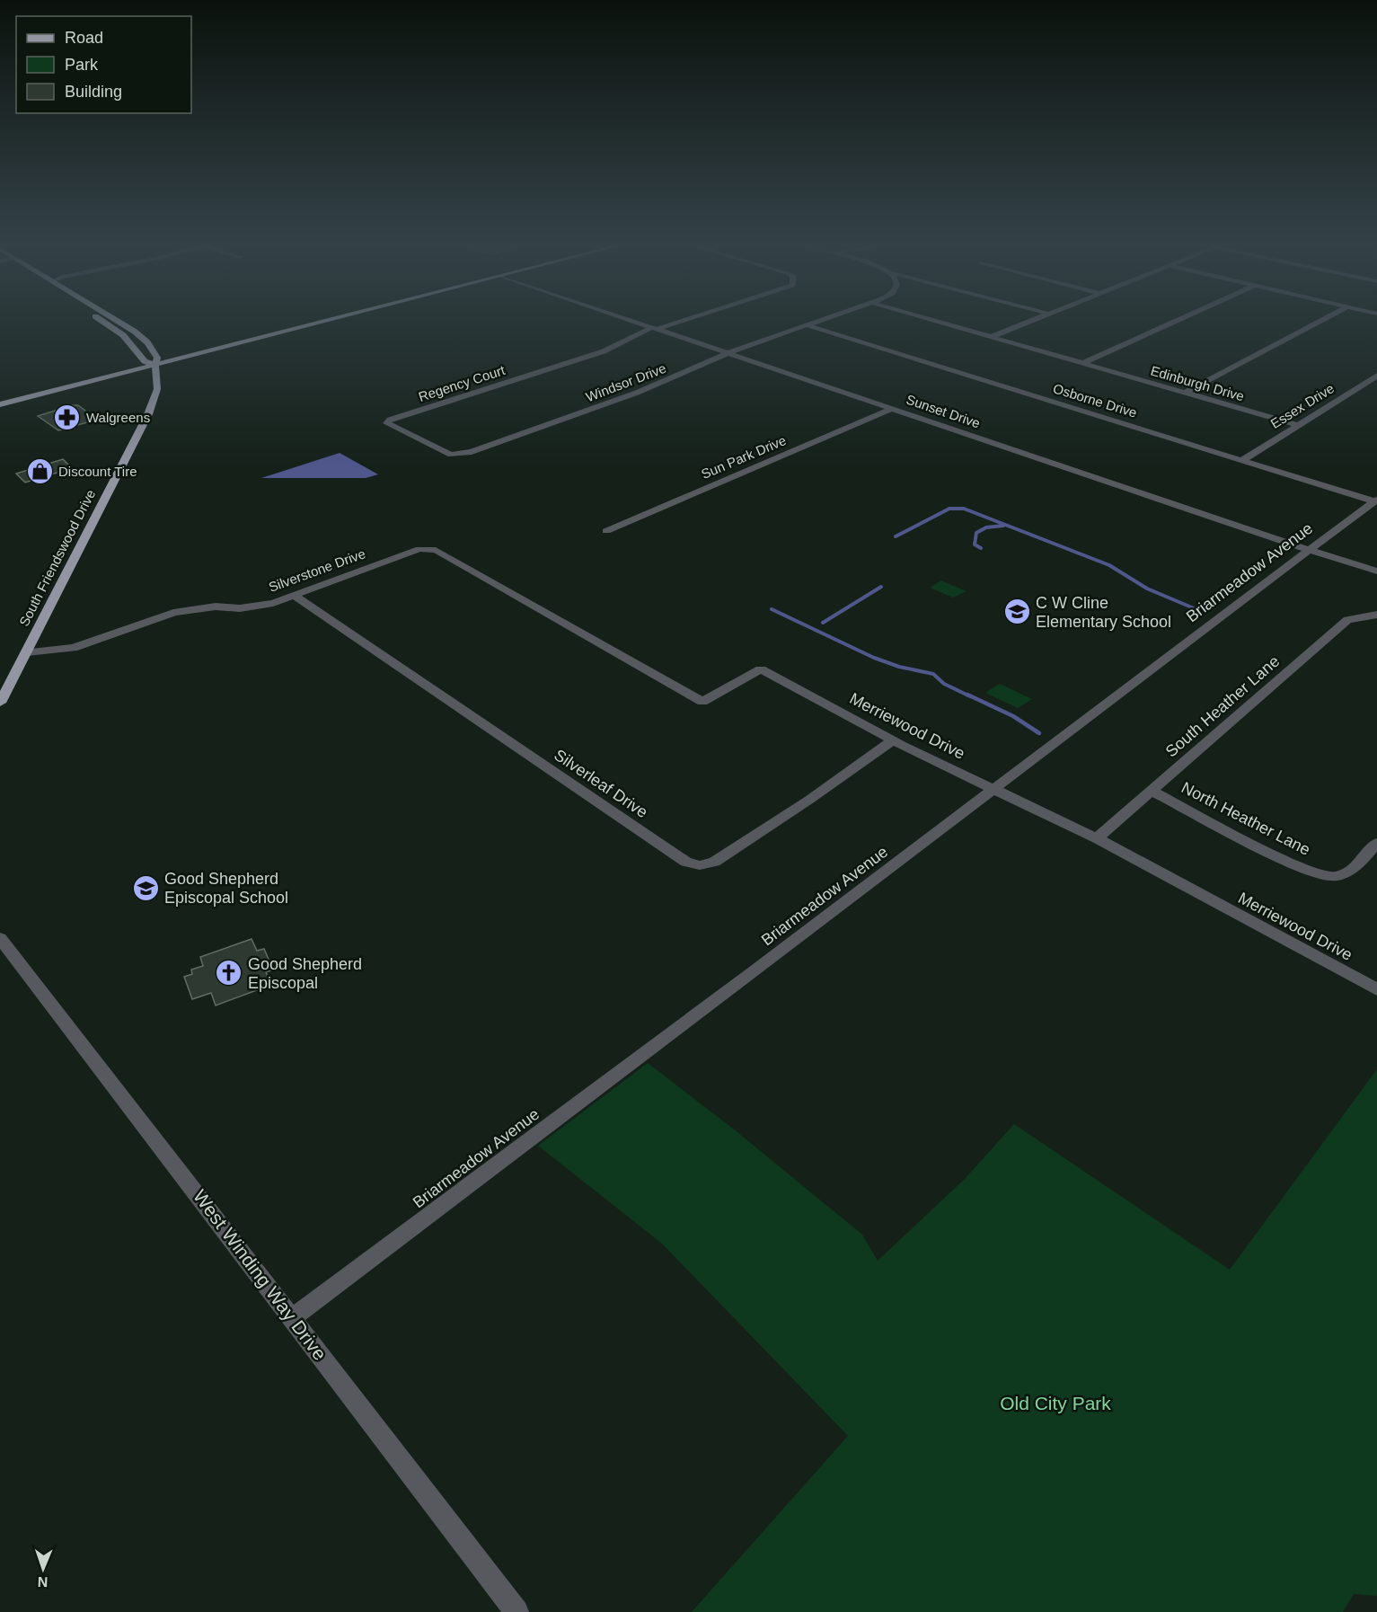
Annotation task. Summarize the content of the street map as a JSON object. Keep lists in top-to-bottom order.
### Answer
{
  "streets": {
    "main road": ["South Friendswood Drive"],
    "street": [
      "Windsor Drive",
      "Regency Court",
      "Edinburgh Drive",
      "Osborne Drive",
      "Essex Drive",
      "Sunset Drive",
      "Sun Park Drive",
      "Silverstone Drive",
      "Briarmeadow Avenue",
      "South Heather Lane",
      "Merriewood Drive",
      "Silverleaf Drive",
      "North Heather Lane",
      "West Winding Way Drive"
    ]
  },
  "crossings": [
    ["Windsor Drive", "Regency Court"],
    ["Windsor Drive", "Osborne Drive"],
    ["Windsor Drive", "Sunset Drive"],
    ["Regency Court", "Sunset Drive"],
    ["Edinburgh Drive", "Essex Drive"],
    ["Osborne Drive", "Essex Drive"],
    ["Osborne Drive", "Briarmeadow Avenue"],
    ["Sunset Drive", "Sun Park Drive"],
    ["Sunset Drive", "Briarmeadow Avenue"],
    ["South Friendswood Drive", "Silverstone Drive"],
    ["Silverstone Drive", "Merriewood Drive"],
    ["Silverstone Drive", "Silverleaf Drive"],
    ["Briarmeadow Avenue", "Merriewood Drive"],
    ["Briarmeadow Avenue", "West Winding Way Drive"],
    ["South Heather Lane", "Merriewood Drive"],
    ["South Heather Lane", "North Heather Lane"],
    ["Merriewood Drive", "Silverleaf Drive"]
  ],
  "parks": ["Old City Park"],
  "places": {
    "pharmacy": ["Walgreens"],
    "shop": ["Discount Tire"],
    "school or university": ["C W Cline Elementary School", "Good Shepherd Episcopal School"],
    "church": ["Good Shepherd Episcopal"]
  },
  "legend": ["Road", "Park", "Building"],
  "north": "bottom"
}
